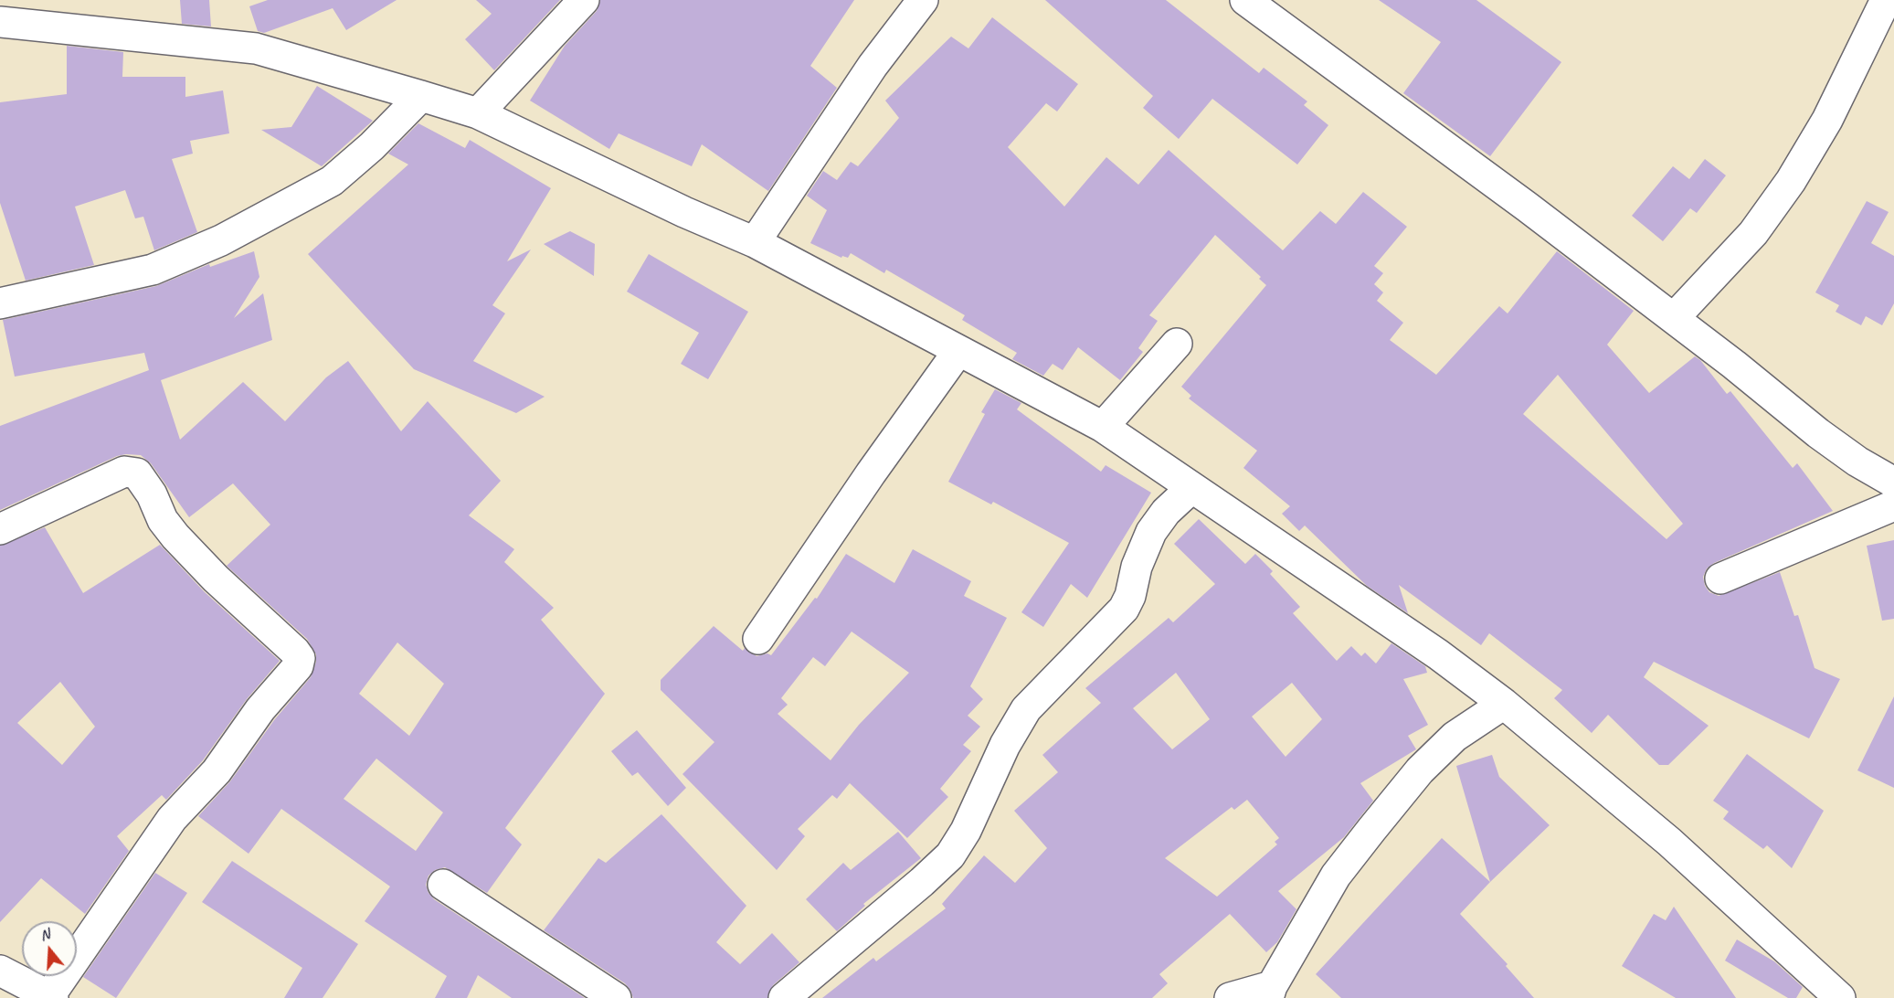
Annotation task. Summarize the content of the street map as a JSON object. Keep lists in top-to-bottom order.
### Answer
{
  "north": "top"
}
